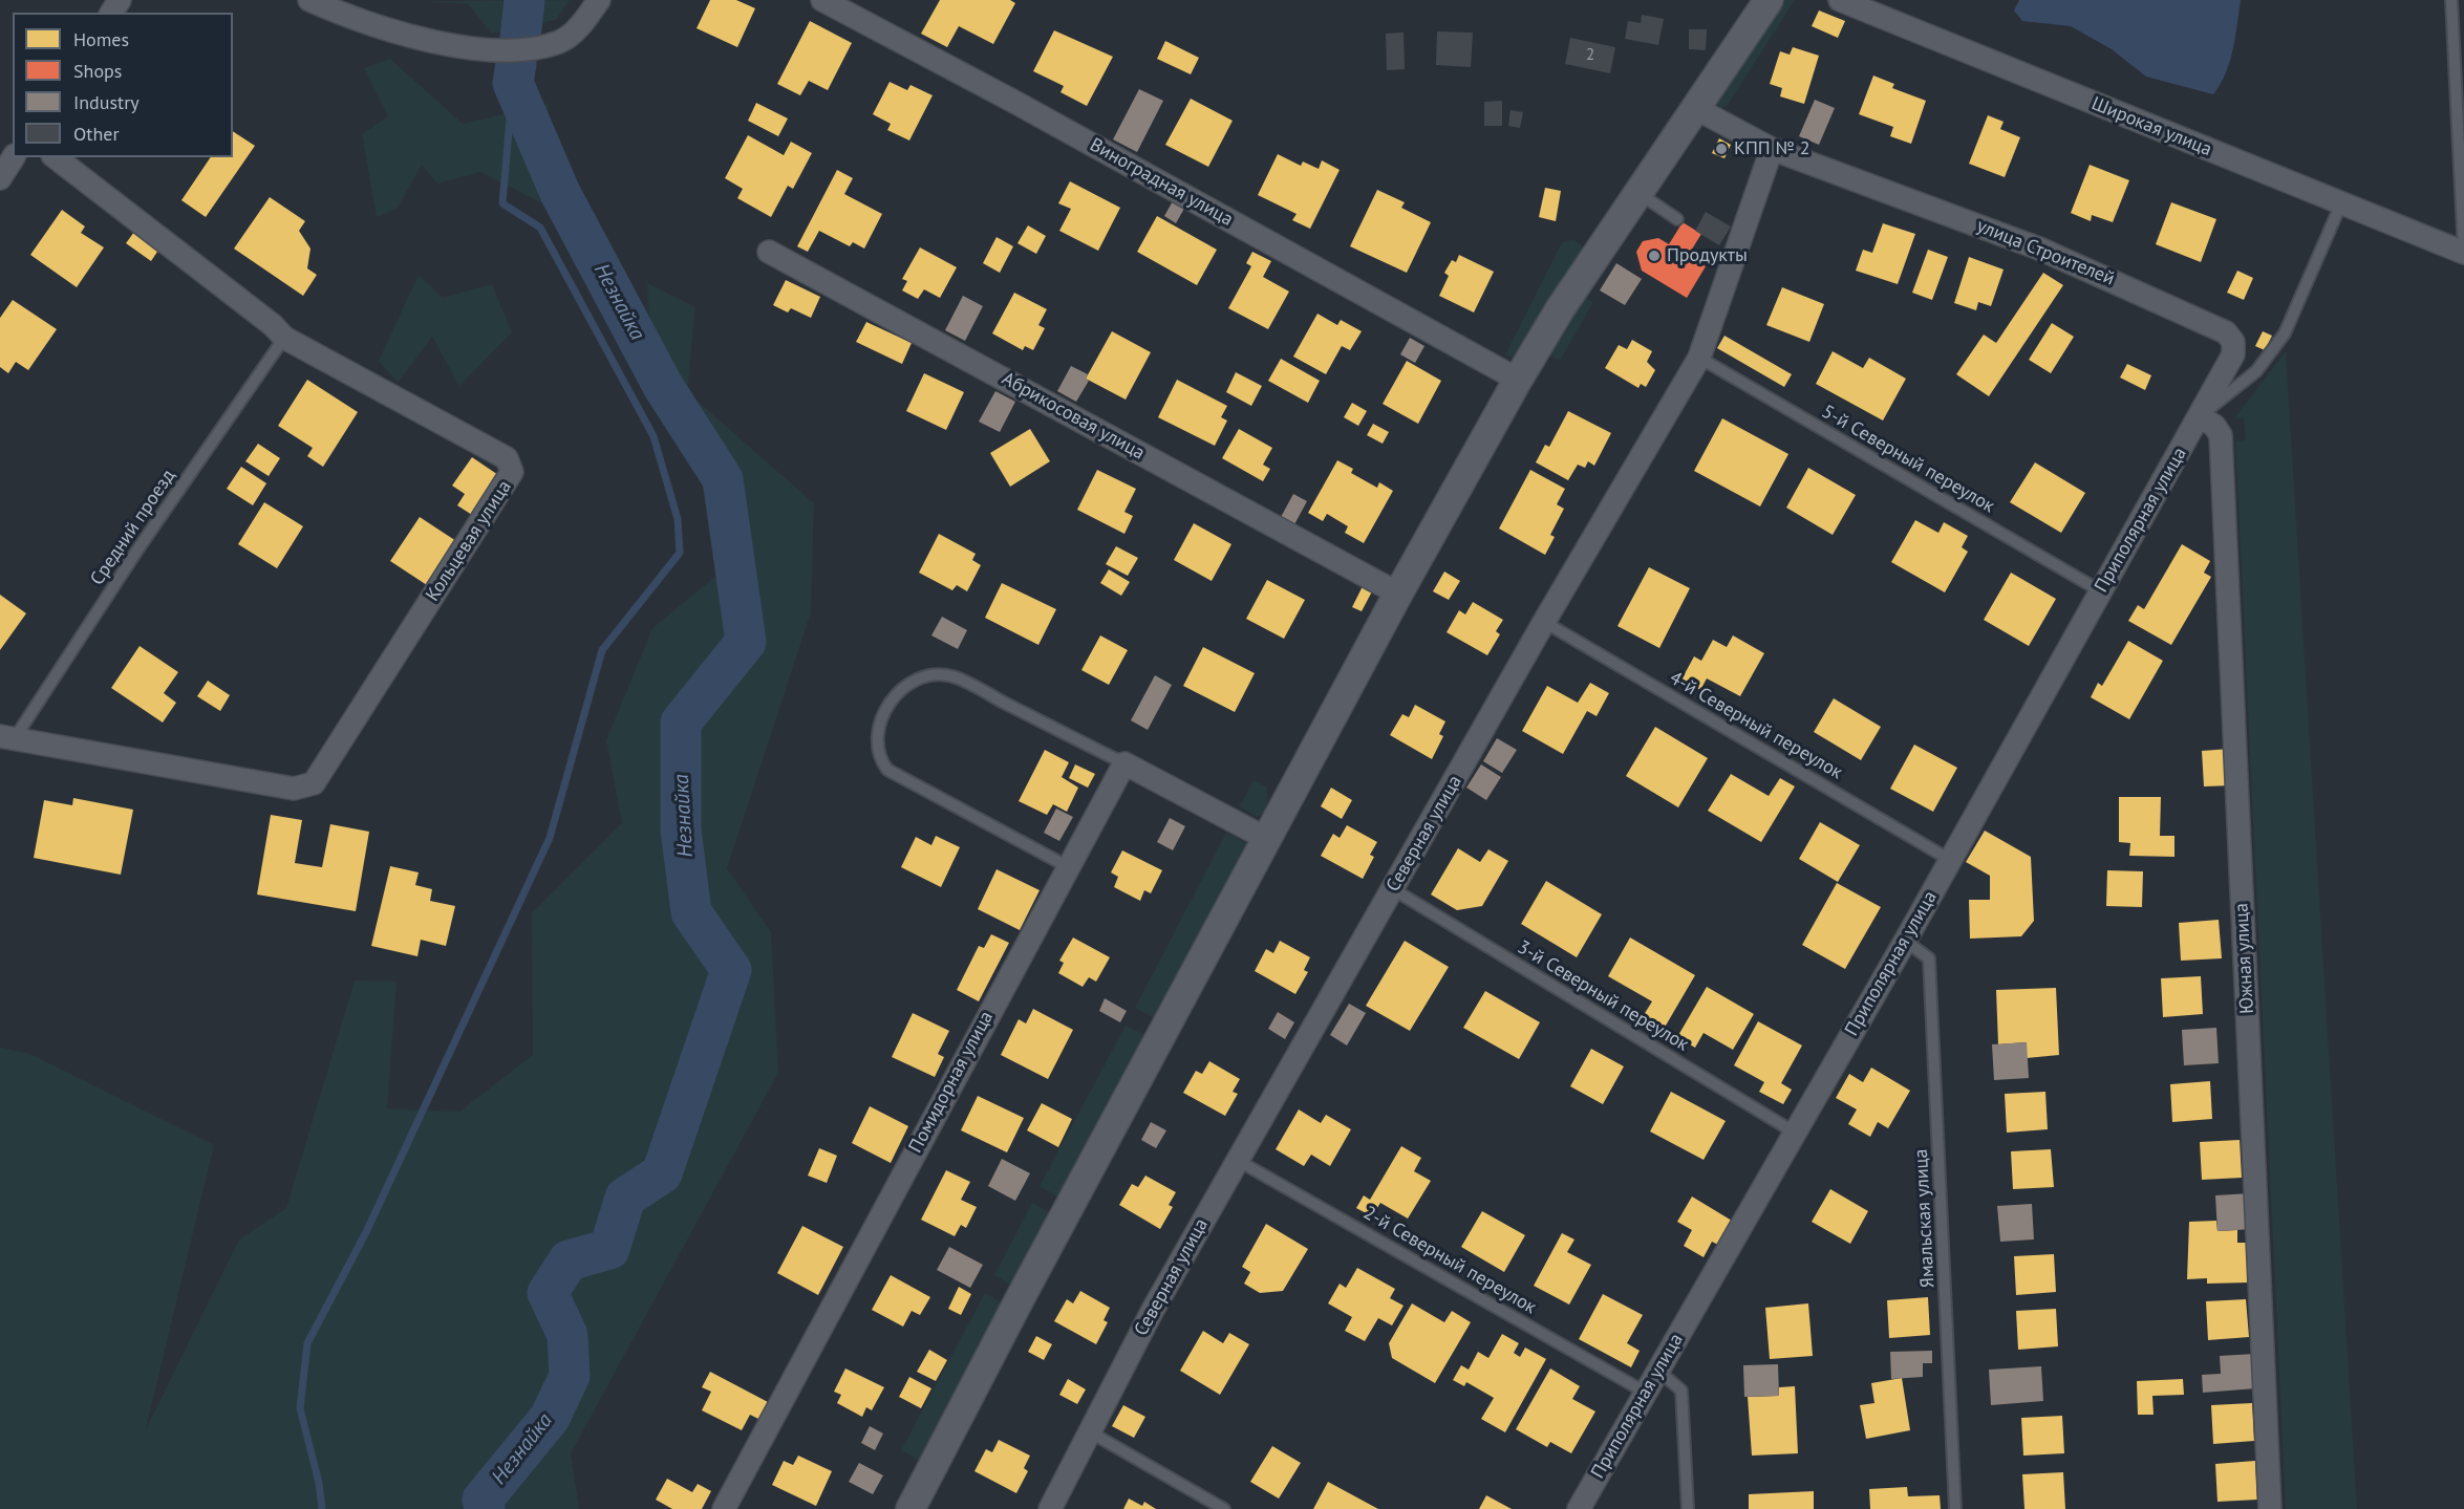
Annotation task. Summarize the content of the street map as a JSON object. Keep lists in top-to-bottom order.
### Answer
{
  "streets": {
    "street": [
      "Широкая улица",
      "Виноградная улица",
      "улица Строителей",
      "Абрикосовая улица",
      "Приполярная улица",
      "Кольцевая улица",
      "Северная улица",
      "Южная улица",
      "Помидорная улица"
    ],
    "lane": [
      "5-й Северный переулок",
      "Средний проезд",
      "4-й Северный переулок",
      "3-й Северный переулок",
      "Ямальская улица",
      "2-й Северный переулок"
    ]
  },
  "crossings": [
    ["улица Строителей", "Приполярная улица"],
    ["улица Строителей", "Северная улица"],
    ["улица Строителей", "Южная улица"],
    ["5-й Северный переулок", "Приполярная улица"],
    ["5-й Северный переулок", "Северная улица"],
    ["Приполярная улица", "4-й Северный переулок"],
    ["Приполярная улица", "Южная улица"],
    ["Приполярная улица", "3-й Северный переулок"],
    ["Приполярная улица", "Ямальская улица"],
    ["Приполярная улица", "2-й Северный переулок"],
    ["Средний проезд", "Кольцевая улица"],
    ["4-й Северный переулок", "Северная улица"],
    ["Северная улица", "3-й Северный переулок"],
    ["Северная улица", "2-й Северный переулок"]
  ],
  "water": ["Незнайка"],
  "places": ["КПП № 2", "Продукты"],
  "house_numbers": ["2"],
  "legend": [
    "Homes",
    "Shops",
    "Industry",
    "Other"
  ]
}
